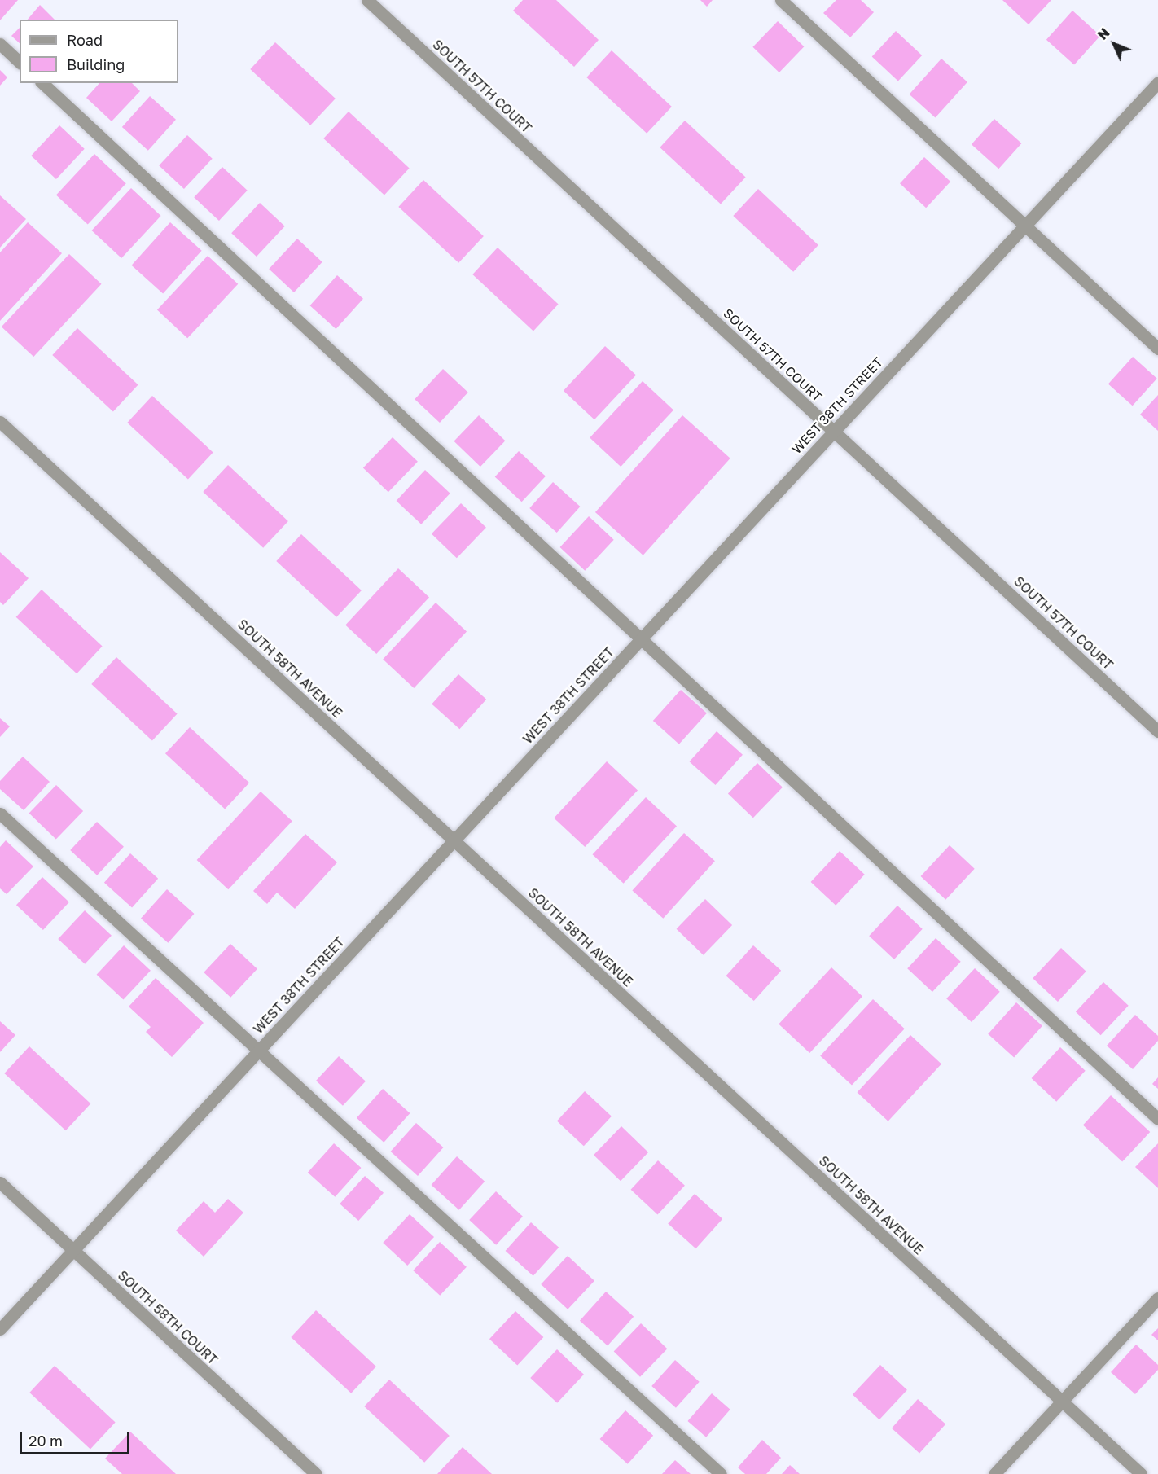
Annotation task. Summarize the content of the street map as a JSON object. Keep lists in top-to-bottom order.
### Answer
{
  "streets": {
    "street": [
      "SOUTH 57TH COURT",
      "WEST 38TH STREET",
      "SOUTH 58TH AVENUE",
      "SOUTH 58TH COURT"
    ]
  },
  "crossings": [
    ["SOUTH 57TH COURT", "WEST 38TH STREET"],
    ["WEST 38TH STREET", "SOUTH 58TH AVENUE"],
    ["WEST 38TH STREET", "SOUTH 58TH COURT"]
  ],
  "legend": ["Road", "Building"],
  "scale_bar": "20 m",
  "north": "top left"
}
